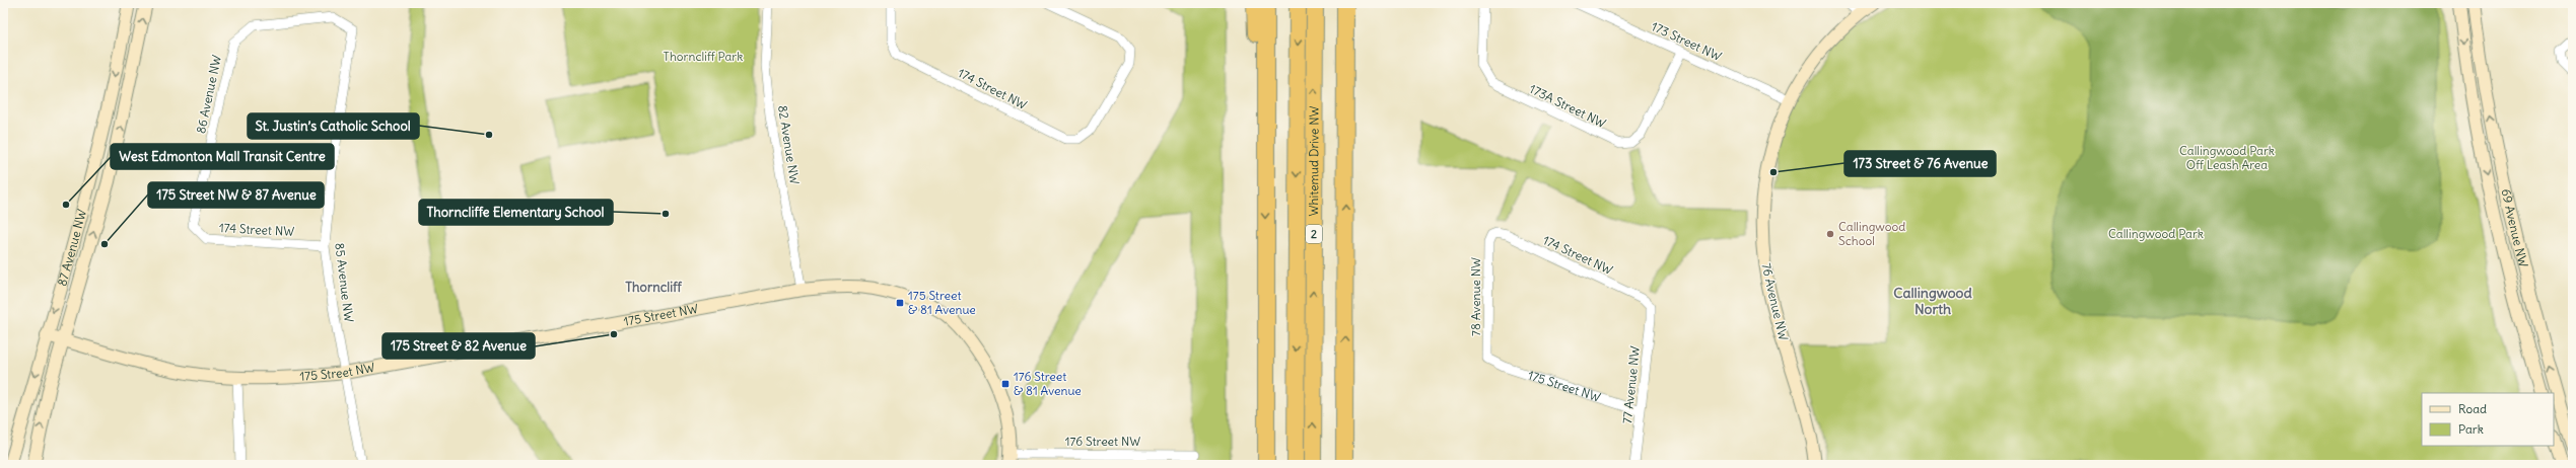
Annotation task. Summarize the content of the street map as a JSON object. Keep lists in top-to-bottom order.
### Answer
{
  "streets": {
    "highway": ["Whitemud Drive NW", "2"],
    "main road": [
      "69 Avenue NW",
      "87 Avenue NW",
      "76 Avenue NW",
      "175 Street NW"
    ],
    "street": [
      "173 Street NW",
      "174 Street NW",
      "86 Avenue NW",
      "173A Street NW",
      "82 Avenue NW",
      "85 Avenue NW",
      "78 Avenue NW",
      "77 Avenue NW",
      "176 Street NW"
    ]
  },
  "crossings": [
    ["173 Street NW", "173A Street NW"],
    ["173 Street NW", "76 Avenue NW"],
    ["174 Street NW", "86 Avenue NW"],
    ["174 Street NW", "85 Avenue NW"],
    ["174 Street NW", "78 Avenue NW"],
    ["174 Street NW", "77 Avenue NW"],
    ["86 Avenue NW", "85 Avenue NW"],
    ["82 Avenue NW", "175 Street NW"],
    ["87 Avenue NW", "175 Street NW"],
    ["85 Avenue NW", "175 Street NW"],
    ["78 Avenue NW", "175 Street NW"],
    ["175 Street NW", "77 Avenue NW"],
    ["175 Street NW", "176 Street NW"]
  ],
  "districts": ["Thorncliff", "Callingwood North"],
  "parks": ["Thorncliff Park", "Callingwood Park Off Leash Area", "Callingwood Park"],
  "places": {
    "other": [
      "St. Justin’s Catholic School",
      "173 Street & 76 Avenue",
      "West Edmonton Mall Transit Centre",
      "Thorncliffe Elementary School",
      "Callingwood School",
      "175 Street NW & 87 Avenue",
      "175 Street & 82 Avenue"
    ],
    "transit": ["175 Street & 81 Avenue", "176 Street & 81 Avenue"]
  },
  "legend": ["Road", "Park"]
}
